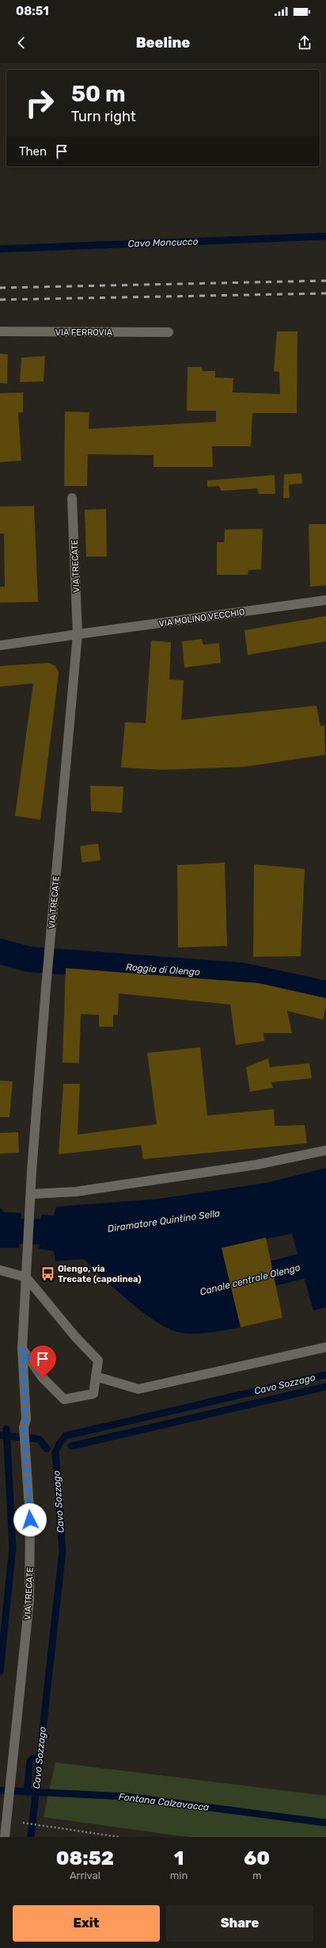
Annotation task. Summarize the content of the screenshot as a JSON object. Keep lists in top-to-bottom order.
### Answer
{
  "streets": {
    "main road": ["VIA FERROVIA", "VIA TRECATE", "VIA MOLINO VECCHIO"]
  },
  "crossings": [
    ["VIA TRECATE", "VIA MOLINO VECCHIO"]
  ],
  "water": [
    "Cavo Moncucco",
    "Roggia di Olengo",
    "Diramatore Quintino Sella",
    "Canale centrale Olengo",
    "Cavo Sozzago",
    "Fontana Calzavacca"
  ],
  "places": {
    "bus stop": ["Olengo, via Trecate (capolinea)"]
  },
  "page": {
    "status": "08:51",
    "header": "Beeline",
    "turn": ["50 m", "Turn right"],
    "then": "Then",
    "eta": [
      "08:52",
      "Arrival",
      "1",
      "min",
      "60",
      "m"
    ],
    "buttons": ["Exit", "Share"]
  }
}
